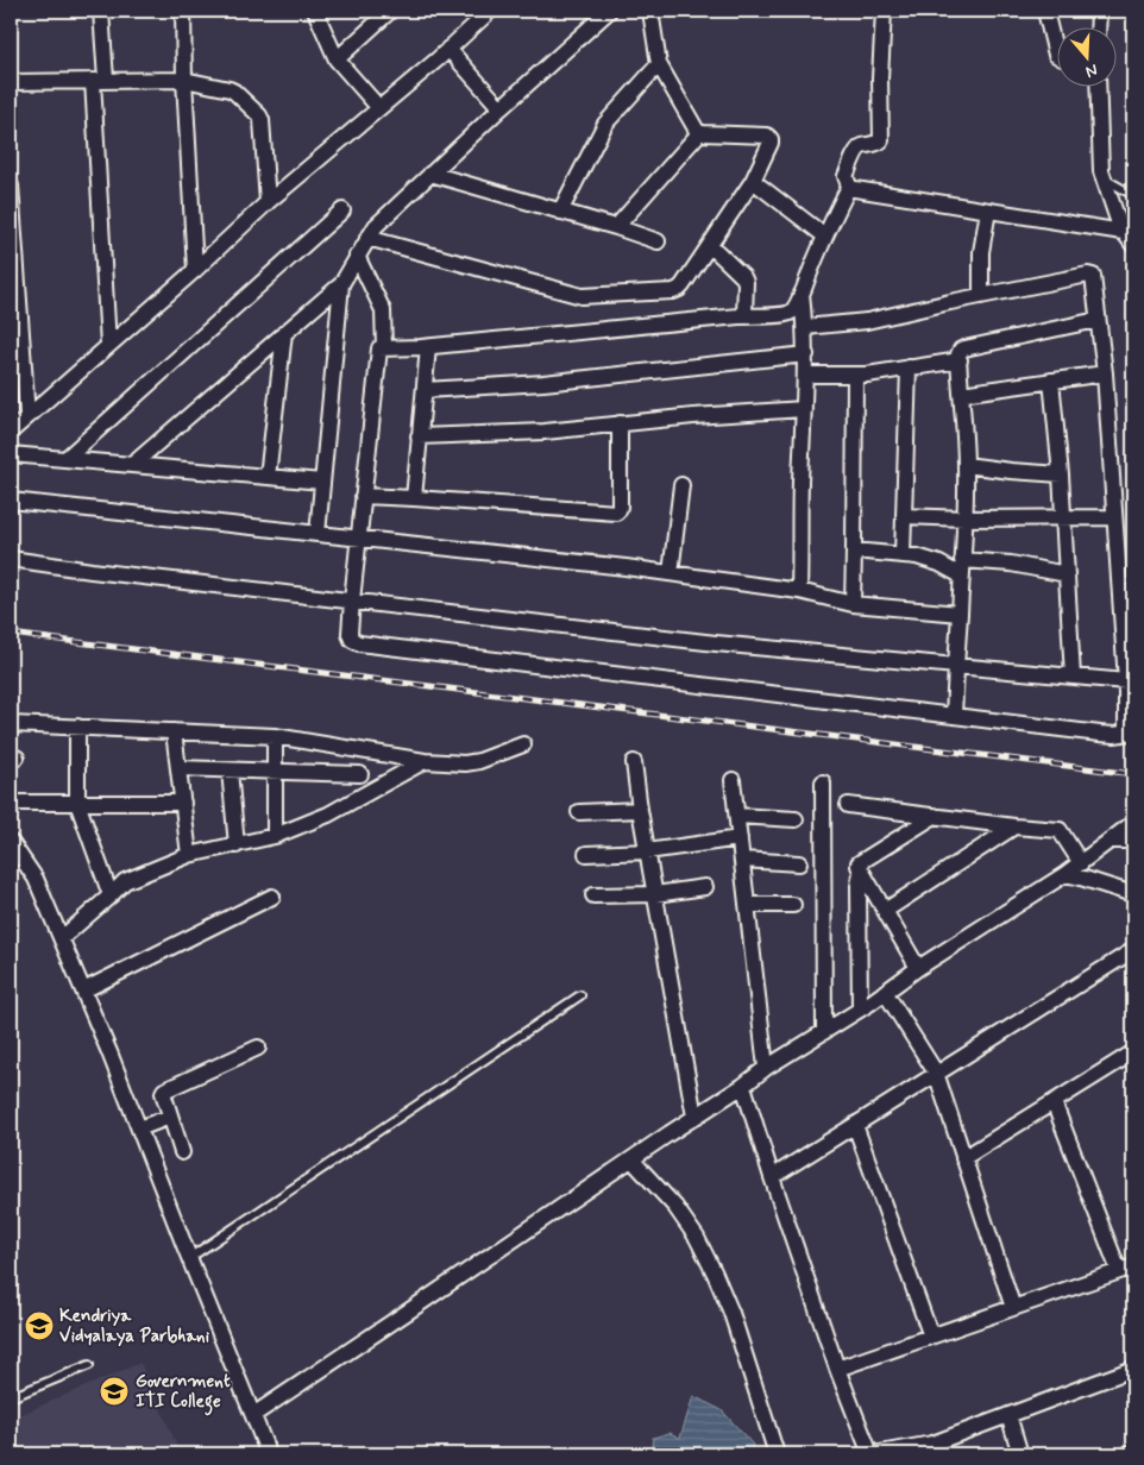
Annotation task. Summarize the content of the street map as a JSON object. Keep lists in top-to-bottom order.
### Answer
{
  "places": {
    "school or university": ["Kendriya Vidyalaya Parbhani", "Government ITI College"]
  },
  "north": "bottom"
}
